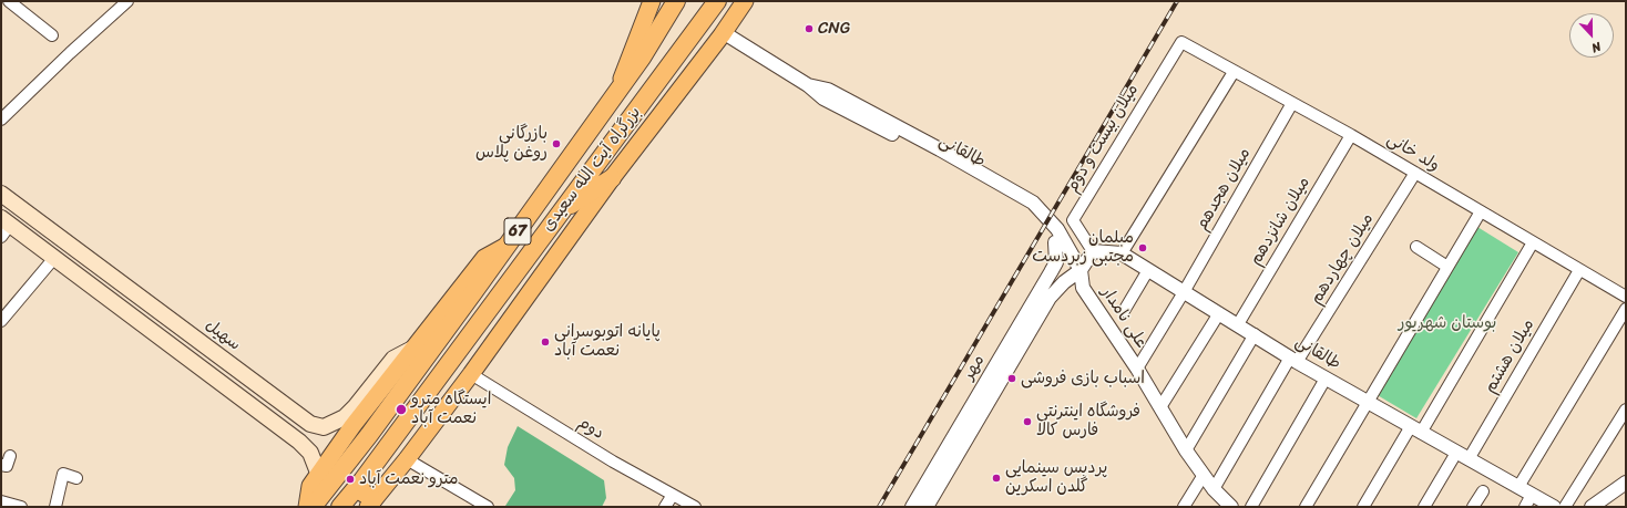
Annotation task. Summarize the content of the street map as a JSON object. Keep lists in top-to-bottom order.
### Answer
{
  "streets": {
    "highway": ["بزرگراه آیت الله سعیدی", "67"],
    "main road": ["سهیل"],
    "street": [
      "میلان بیست و دوم",
      "طالقانی",
      "ولد خانی",
      "میلان هجدهم",
      "میلان شانزدهم",
      "میلان چهاردهم",
      "علی نامدار",
      "میلان هشتم",
      "مهر",
      "دوم"
    ]
  },
  "crossings": [
    ["میلان بیست و دوم", "طالقانی"],
    ["میلان بیست و دوم", "ولد خانی"],
    ["طالقانی", "میلان هجدهم"],
    ["طالقانی", "میلان شانزدهم"],
    ["طالقانی", "میلان چهاردهم"],
    ["طالقانی", "علی نامدار"],
    ["طالقانی", "میلان هشتم"],
    ["طالقانی", "مهر"],
    ["ولد خانی", "میلان هجدهم"],
    ["ولد خانی", "میلان شانزدهم"],
    ["ولد خانی", "میلان چهاردهم"],
    ["ولد خانی", "میلان هشتم"],
    ["میلان هجدهم", "علی نامدار"],
    ["میلان چهاردهم", "علی نامدار"]
  ],
  "parks": ["بوستان شهریور"],
  "places": [
    "CNG",
    "بازرگانی روغن پلاس",
    "مبلمان مجتبی زبردست",
    "پایانه اتوبوسرانی نعمت آباد",
    "اسباب بازی فروشی",
    "ایستگاه مترو نعمت آباد",
    "فروشگاه اینترنتی فارس کالا",
    "پردیس سینمایی گلدن اسکرین",
    "مترو نعمت آباد"
  ],
  "north": "bottom"
}
